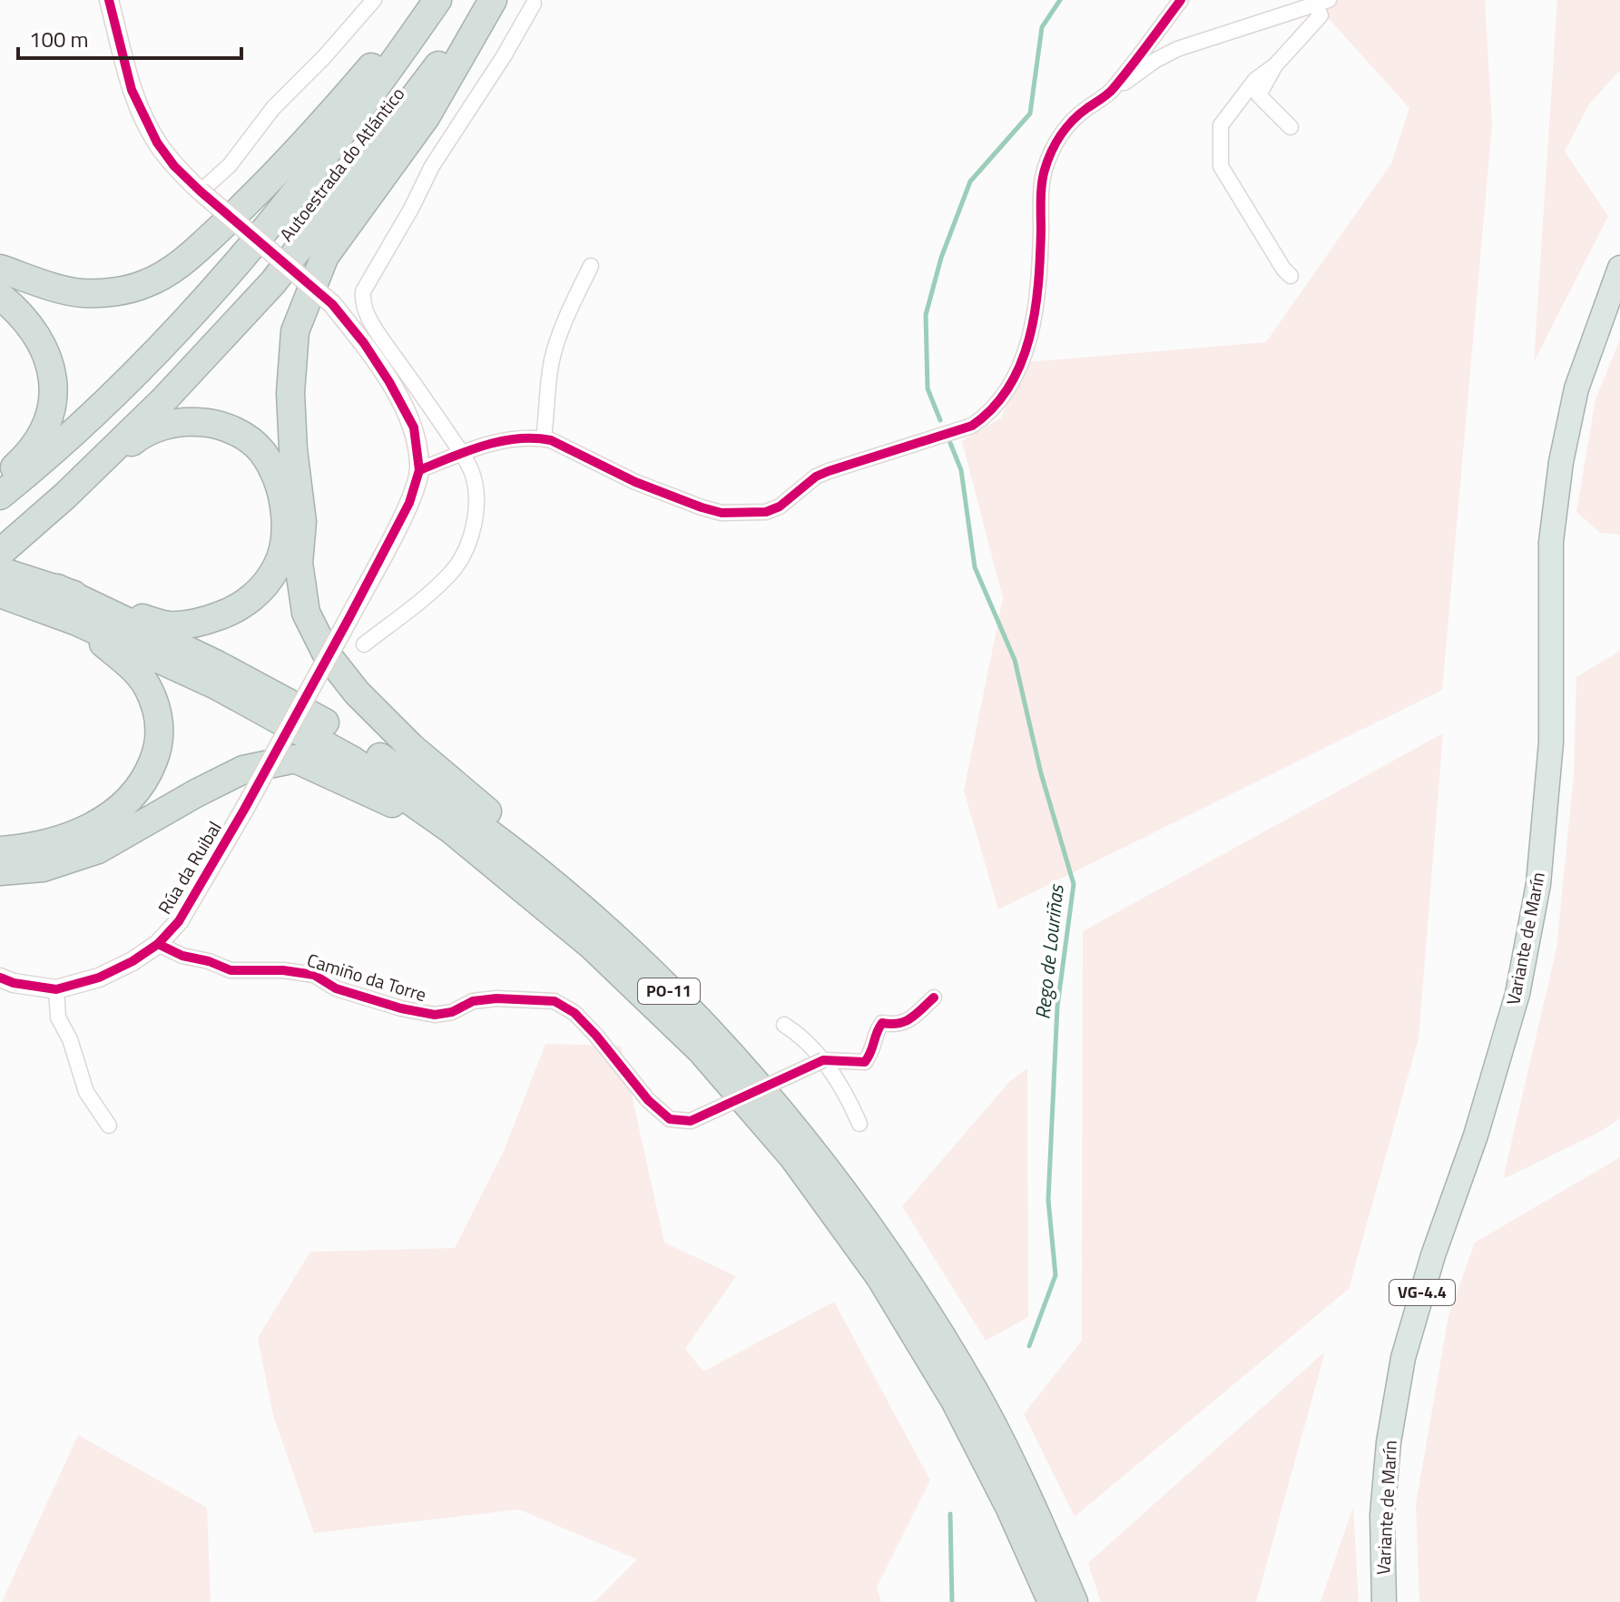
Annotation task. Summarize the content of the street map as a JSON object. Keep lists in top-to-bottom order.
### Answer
{
  "streets": {
    "highway": [
      "Autoestrada do Atlántico",
      "Variante de Marín",
      "PO-11",
      "VG-4.4"
    ],
    "street": ["Rúa da Ruibal", "Camiño da Torre"]
  },
  "crossings": [
    ["Rúa da Ruibal", "Camiño da Torre"]
  ],
  "water": ["Rego de Louriñas"],
  "scale_bar": "100 m"
}
